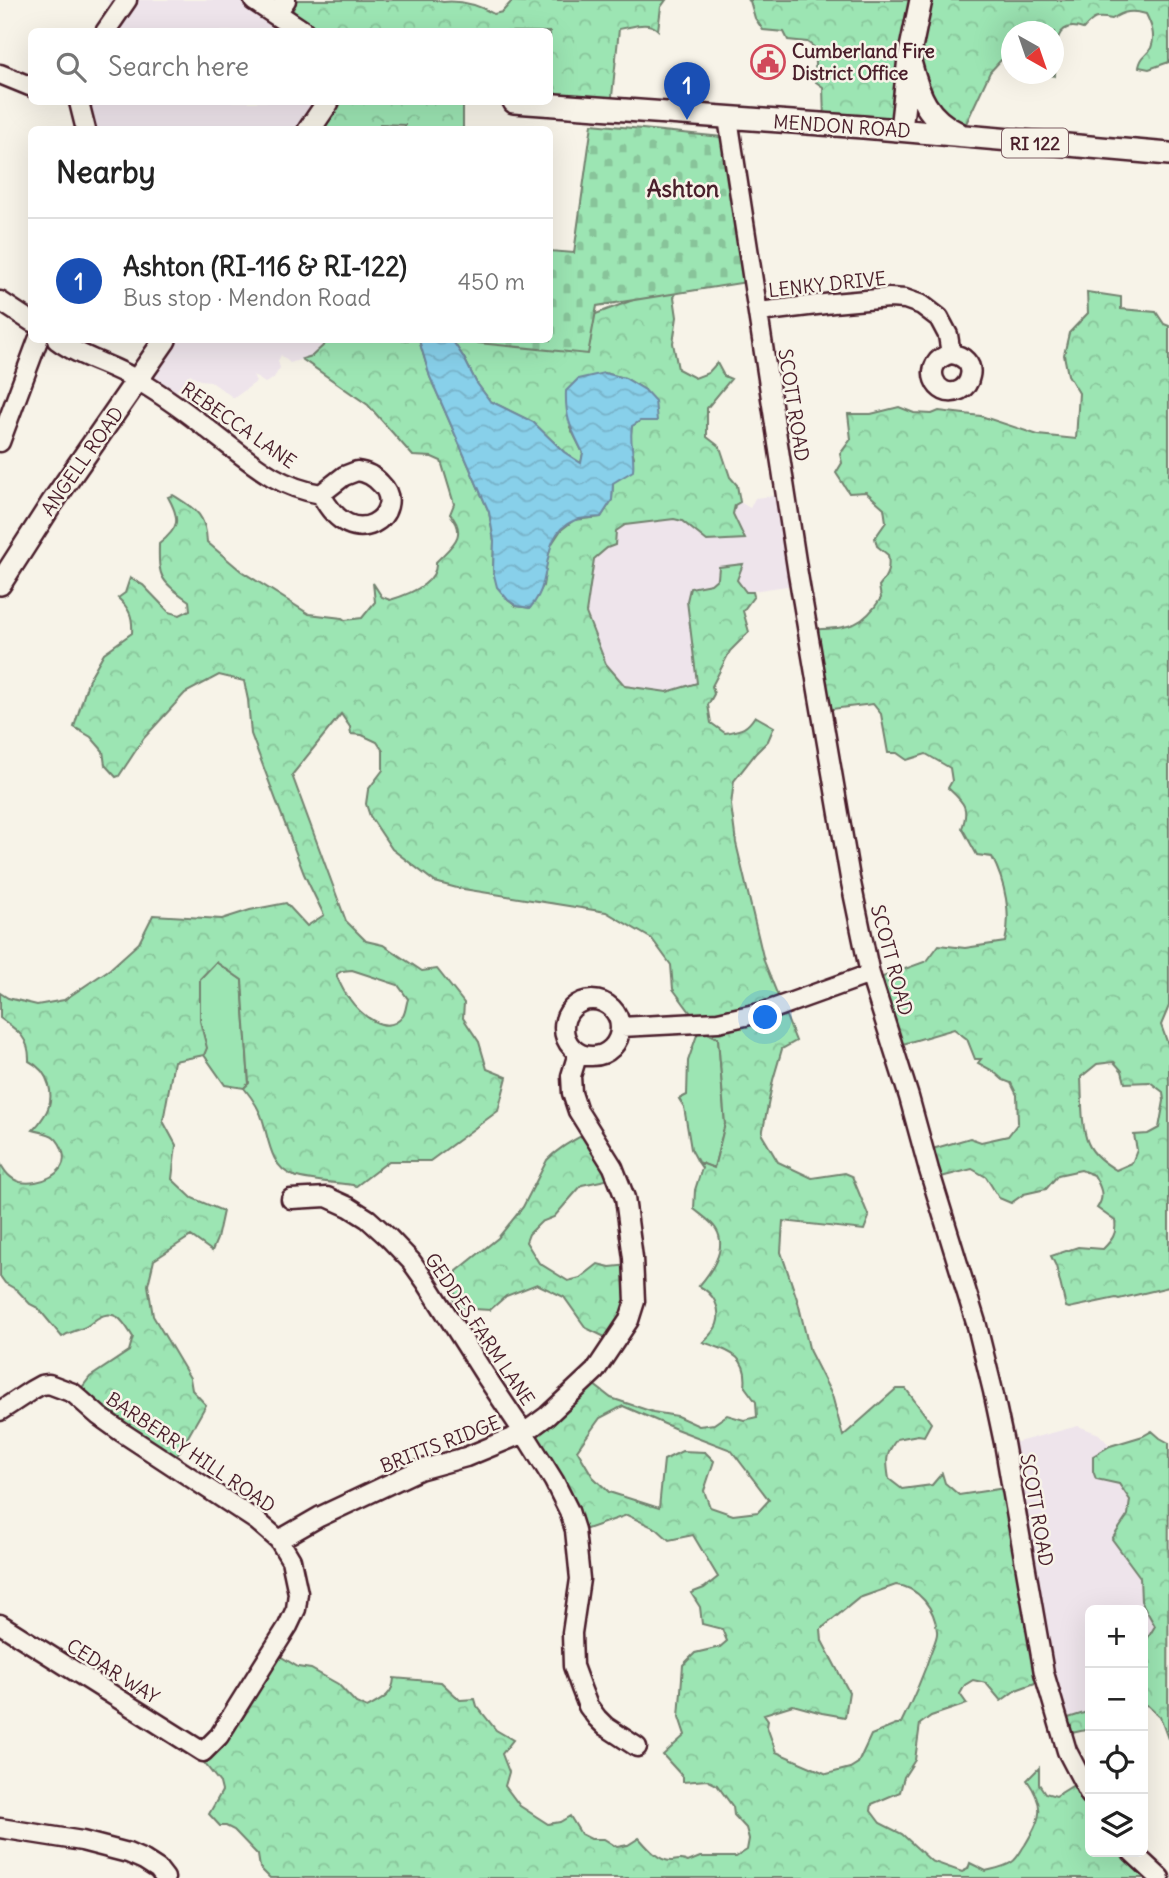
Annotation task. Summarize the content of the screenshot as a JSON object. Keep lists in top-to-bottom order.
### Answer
{
  "streets": {
    "main road": ["MENDON ROAD", "RI 122", "ANGELL ROAD"],
    "street": [
      "LENKY DRIVE",
      "SCOTT ROAD",
      "REBECCA LANE",
      "GEDDES FARM LANE",
      "BRITTS RIDGE",
      "BARBERRY HILL ROAD",
      "CEDAR WAY"
    ]
  },
  "crossings": [
    ["MENDON ROAD", "SCOTT ROAD"],
    ["LENKY DRIVE", "SCOTT ROAD"],
    ["REBECCA LANE", "ANGELL ROAD"],
    ["GEDDES FARM LANE", "BRITTS RIDGE"],
    ["BRITTS RIDGE", "BARBERRY HILL ROAD"],
    ["BARBERRY HILL ROAD", "CEDAR WAY"]
  ],
  "districts": ["Ashton"],
  "places": {
    "public building": ["Cumberland Fire District Office"]
  },
  "north": "bottom right",
  "page": {
    "search": "Search here",
    "pins": "1",
    "heading": "Nearby",
    "list": [
      {
        "mark": "1",
        "name": "Ashton (RI-116 & RI-122)",
        "note": "Bus stop · Mendon Road",
        "value": "450 m"
      }
    ],
    "map_buttons": ["+", "−"]
  }
}
